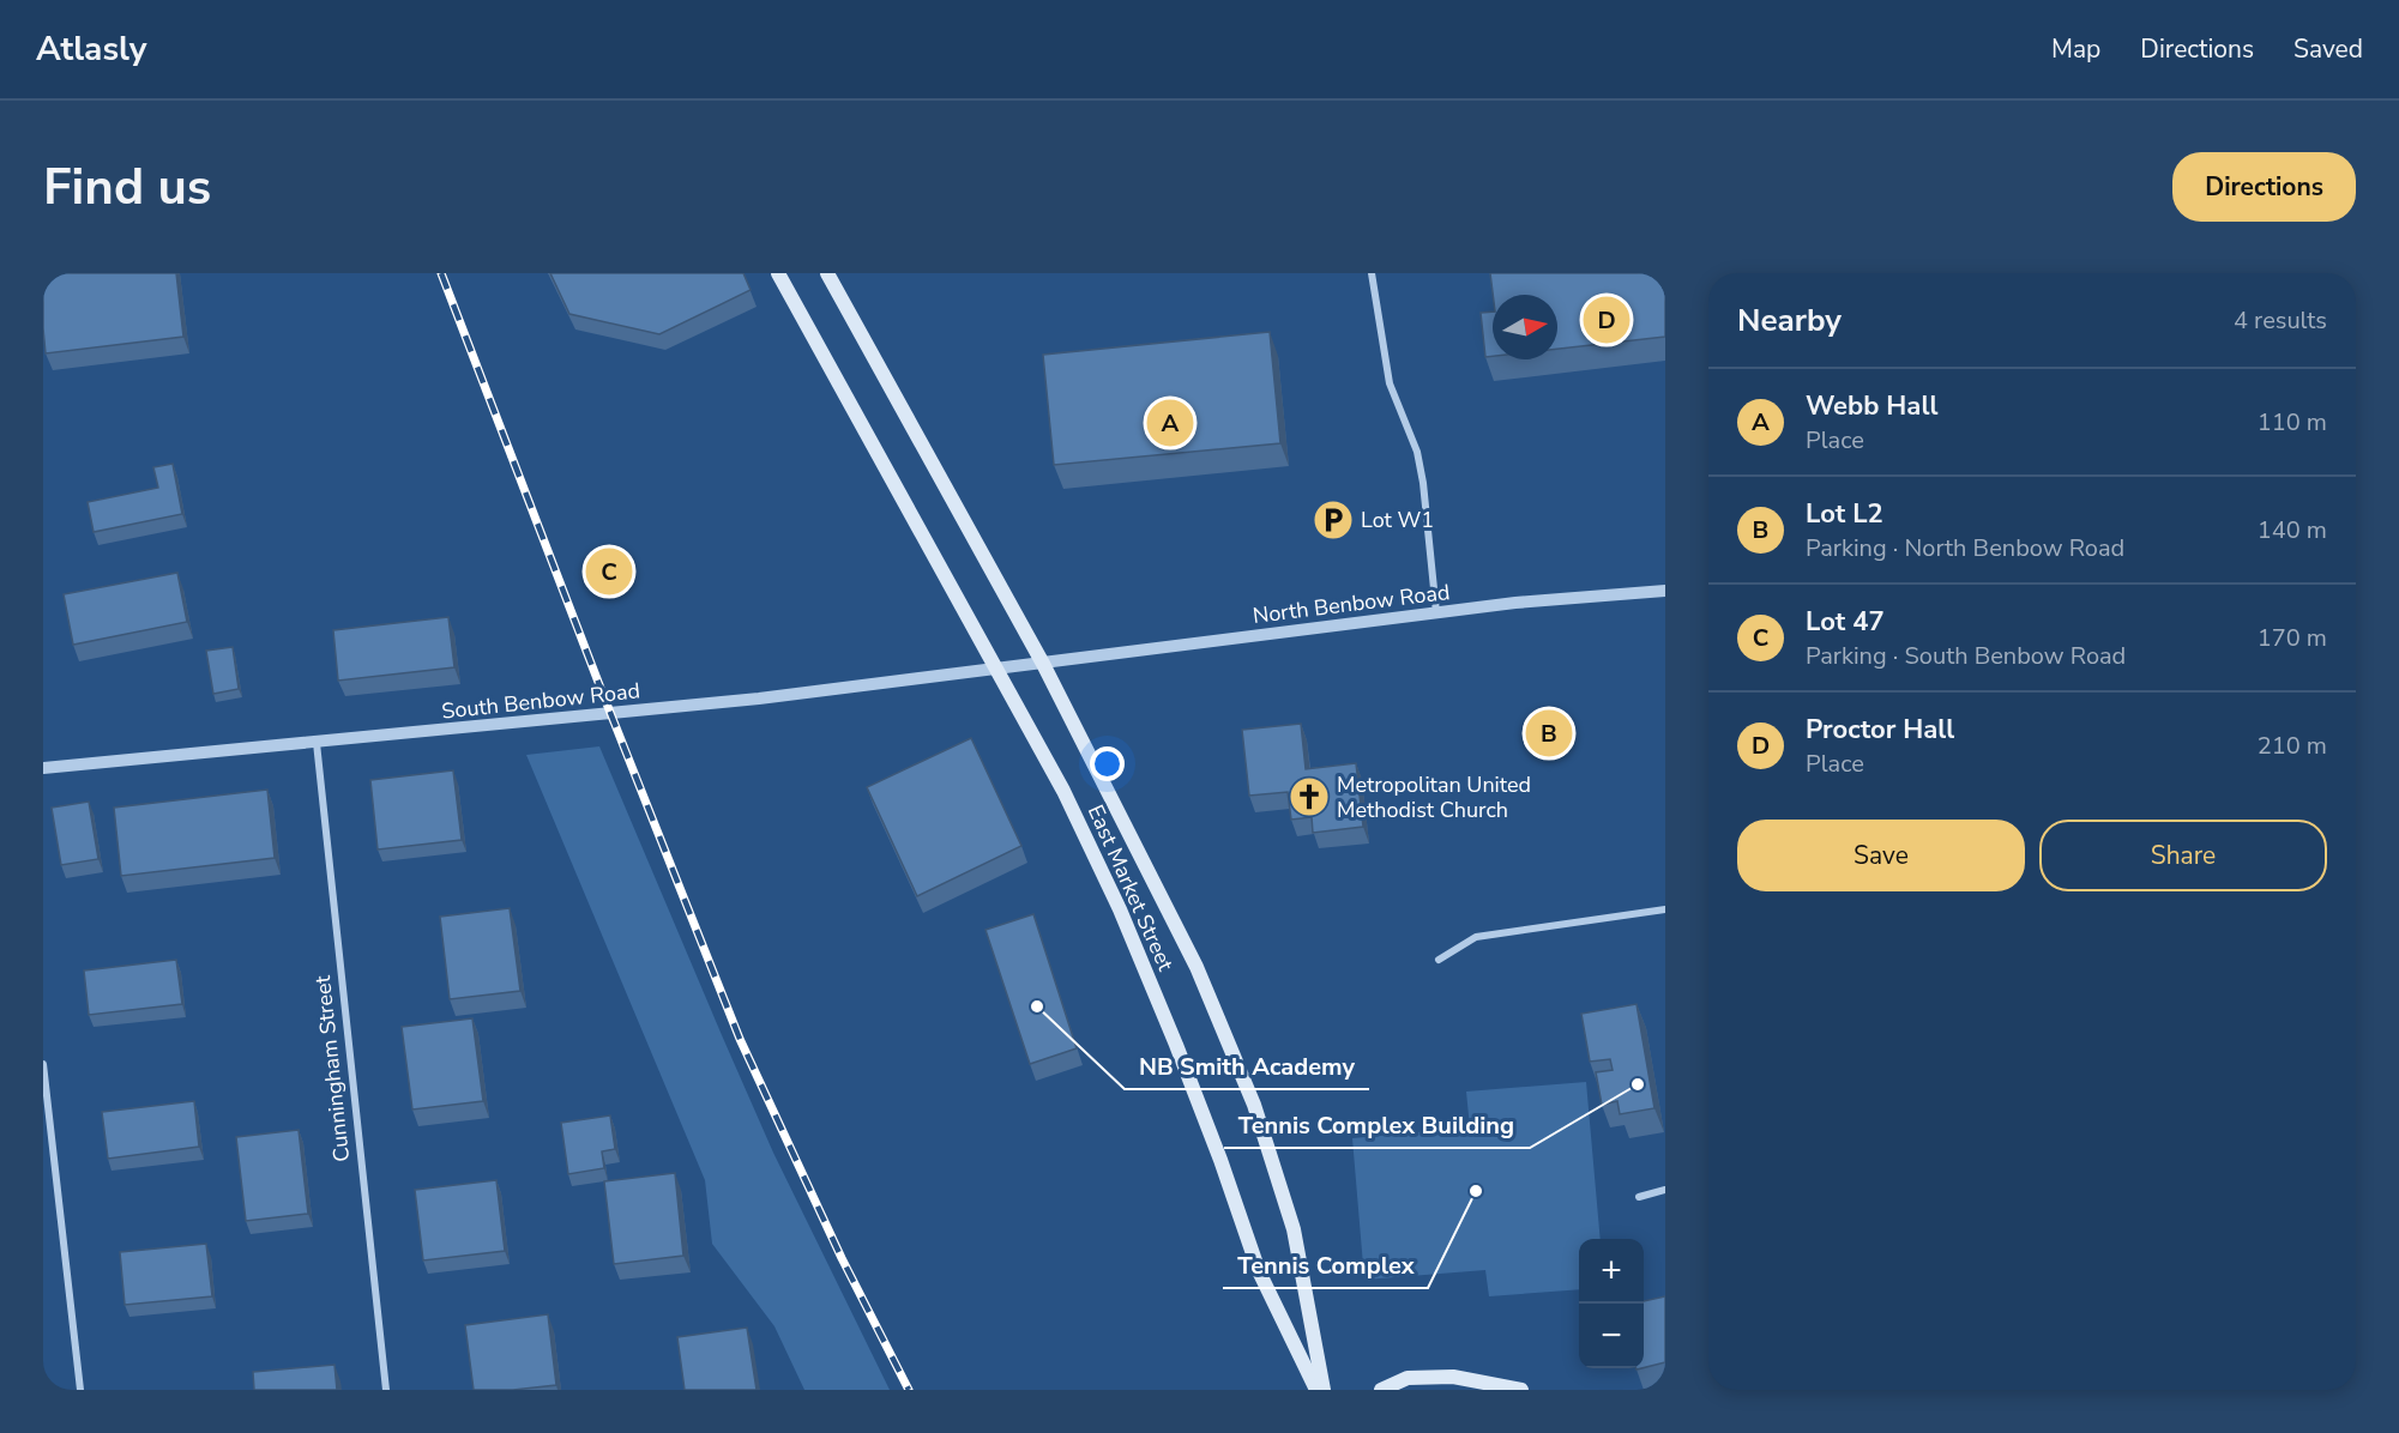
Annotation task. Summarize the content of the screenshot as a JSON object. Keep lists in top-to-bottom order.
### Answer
{
  "streets": {
    "main road": ["East Market Street"],
    "street": ["North Benbow Road", "South Benbow Road", "Cunningham Street"]
  },
  "crossings": [
    ["North Benbow Road", "South Benbow Road"],
    ["North Benbow Road", "East Market Street"],
    ["South Benbow Road", "East Market Street"],
    ["South Benbow Road", "Cunningham Street"]
  ],
  "places": {
    "parking": ["Lot W1"],
    "church": ["Metropolitan United Methodist Church"],
    "other": ["NB Smith Academy", "Tennis Complex Building", "Tennis Complex"]
  },
  "north": "right",
  "page": {
    "header": "Atlasly",
    "nav": ["Map", "Directions", "Saved"],
    "buttons": [
      "Directions",
      ["Save", "Share"]
    ],
    "title": "Find us",
    "heading": ["Nearby", "4 results"],
    "pins": [
      "D",
      "A",
      "C",
      "B"
    ],
    "list": [
      {
        "mark": "A",
        "name": "Webb Hall",
        "note": "Place",
        "value": "110 m"
      },
      {
        "mark": "B",
        "name": "Lot L2",
        "note": "Parking · North Benbow Road",
        "value": "140 m"
      },
      {
        "mark": "C",
        "name": "Lot 47",
        "note": "Parking · South Benbow Road",
        "value": "170 m"
      },
      {
        "mark": "D",
        "name": "Proctor Hall",
        "note": "Place",
        "value": "210 m"
      }
    ],
    "map_buttons": ["+", "−"]
  }
}
